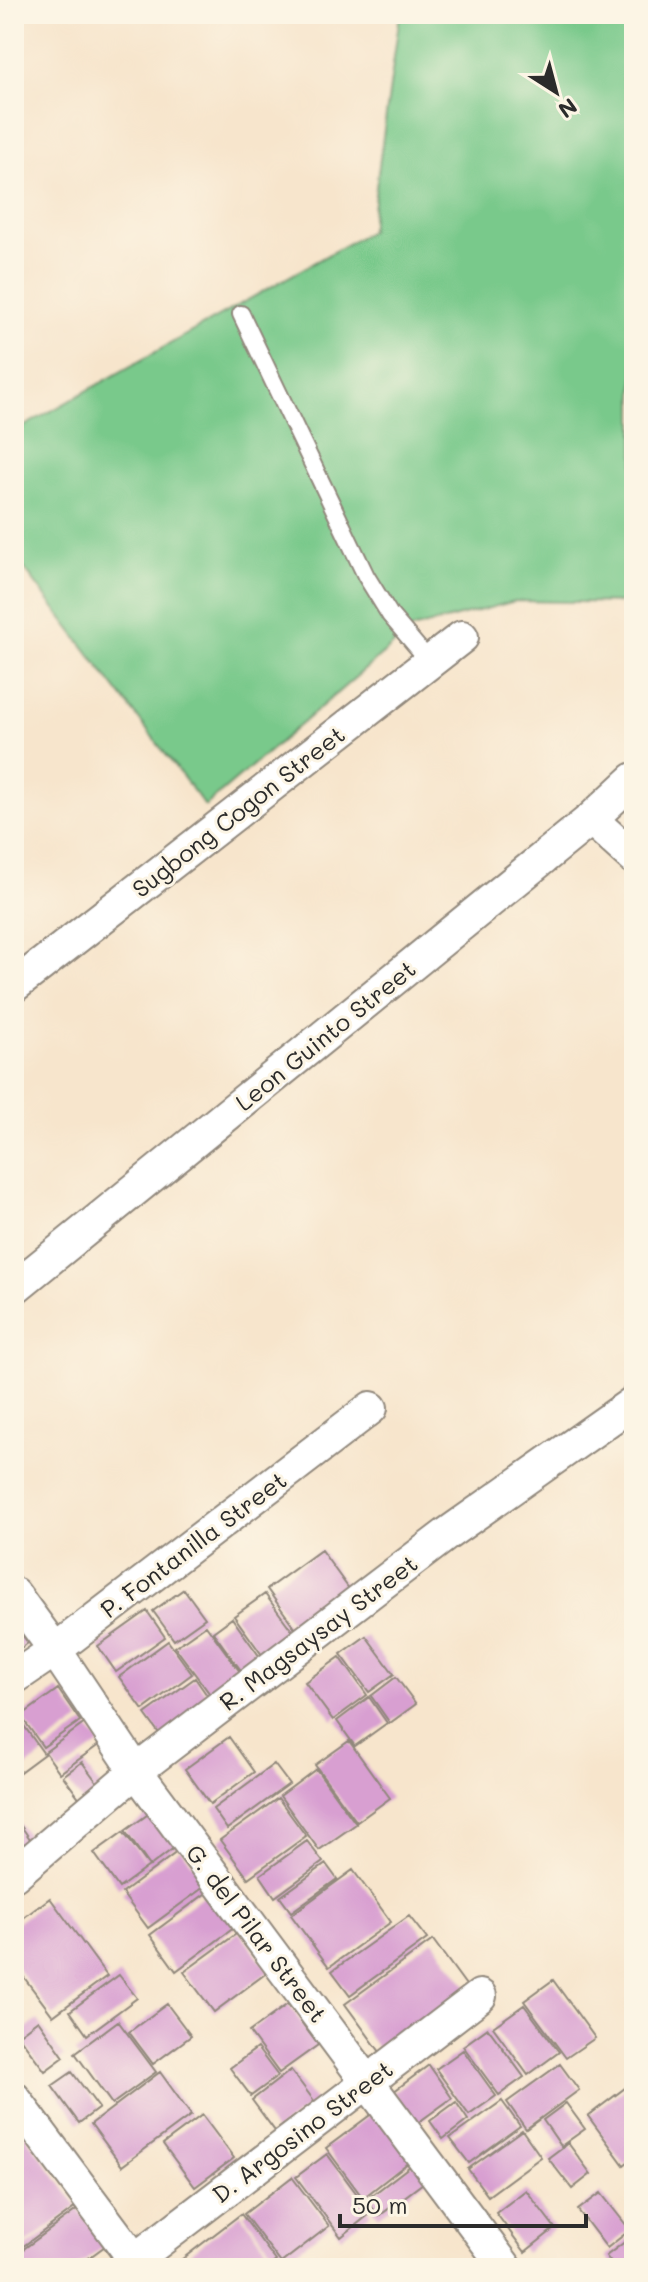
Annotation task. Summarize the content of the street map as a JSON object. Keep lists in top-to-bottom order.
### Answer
{
  "streets": {
    "street": [
      "Sugbong Cogon Street",
      "Leon Guinto Street",
      "P. Fontanilla Street",
      "R. Magsaysay Street",
      "G. del Pilar Street",
      "D. Argosino Street"
    ]
  },
  "crossings": [
    ["P. Fontanilla Street", "G. del Pilar Street"],
    ["R. Magsaysay Street", "G. del Pilar Street"],
    ["G. del Pilar Street", "D. Argosino Street"]
  ],
  "scale_bar": "50 m",
  "north": "bottom right"
}
